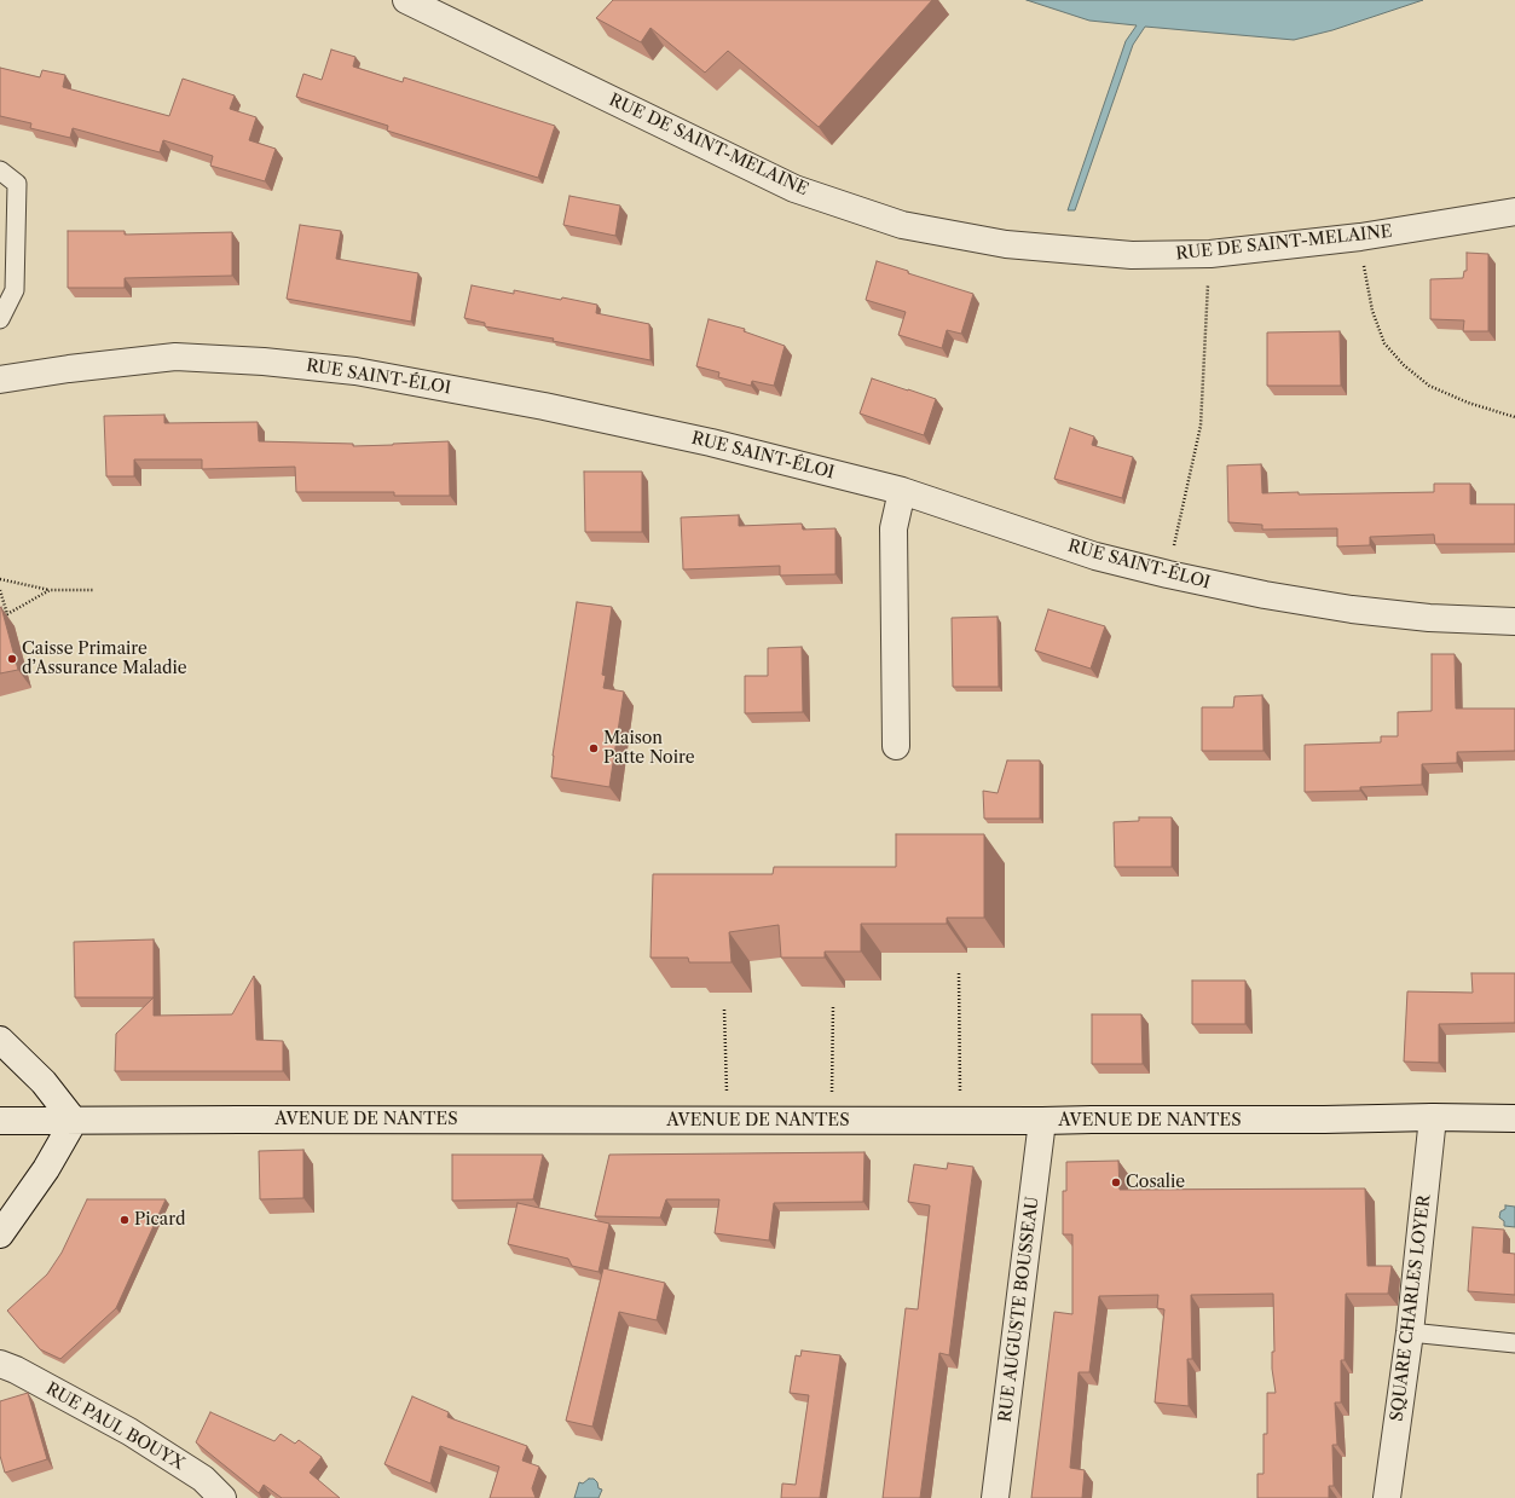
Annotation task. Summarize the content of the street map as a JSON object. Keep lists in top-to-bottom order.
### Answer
{
  "streets": {
    "street": [
      "RUE DE SAINT-MELAINE",
      "RUE SAINT-ÉLOI",
      "AVENUE DE NANTES",
      "SQUARE CHARLES LOYER",
      "RUE AUGUSTE BOUSSEAU",
      "RUE PAUL BOUYX"
    ]
  },
  "crossings": [
    ["AVENUE DE NANTES", "SQUARE CHARLES LOYER"],
    ["AVENUE DE NANTES", "RUE AUGUSTE BOUSSEAU"]
  ],
  "places": [
    "Caisse Primaire d’Assurance Maladie",
    "Maison Patte Noire",
    "Cosalie",
    "Picard"
  ]
}
